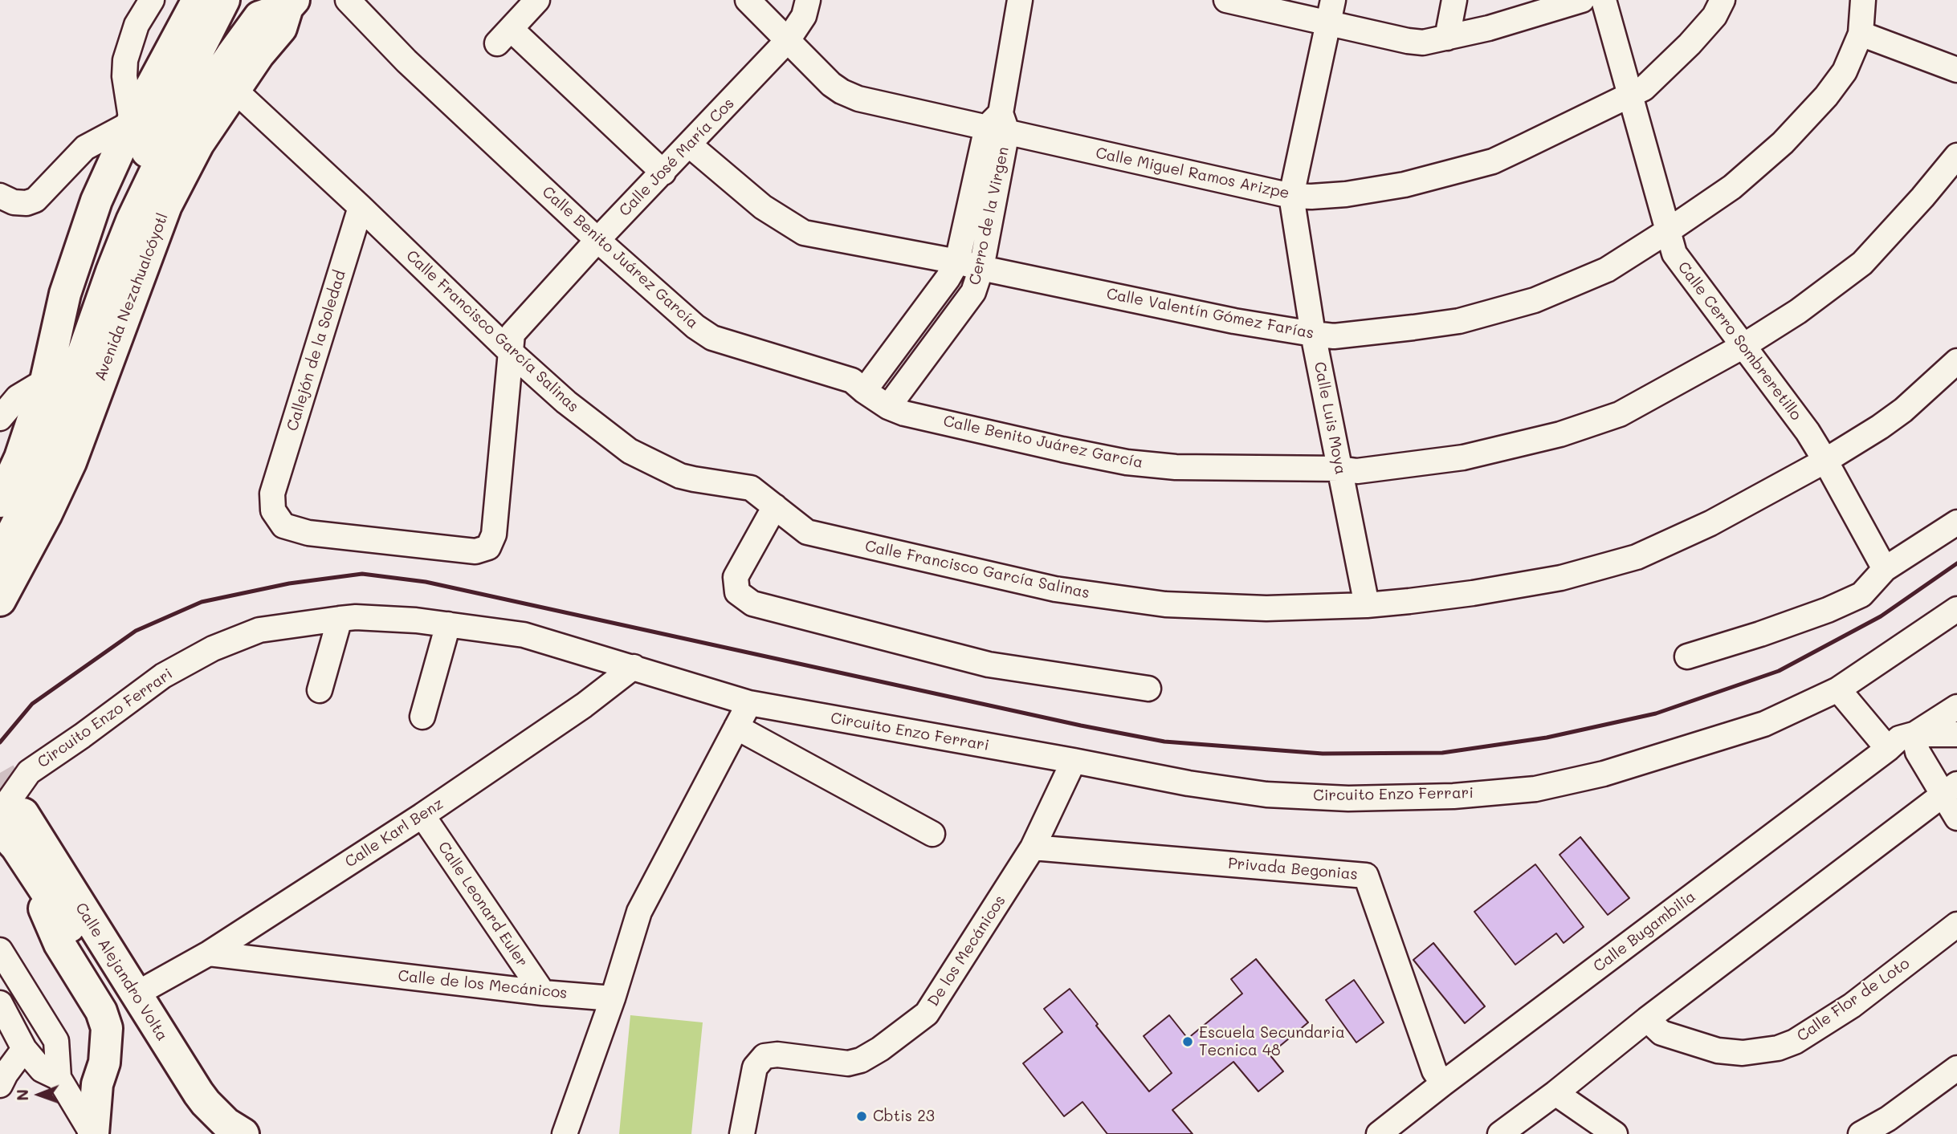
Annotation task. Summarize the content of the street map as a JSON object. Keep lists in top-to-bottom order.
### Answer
{
  "streets": {
    "main road": ["Avenida Nezahualcóyotl", "Calle Alejandro Volta"],
    "street": [
      "Calle José María Cos",
      "Calle Miguel Ramos Arizpe",
      "Cerro de la Virgen",
      "Calle Benito Juárez García",
      "Calle Valentín Gómez Farías",
      "Calle Francisco García Salinas",
      "Calle Cerro Sombreretillo",
      "Callejón de la Soledad",
      "Calle Luis Moya",
      "Circuito Enzo Ferrari",
      "Calle Karl Benz",
      "Privada Begonias",
      "Calle Leonard Euler",
      "Calle Bugambilia",
      "De los Mecánicos",
      "Calle de los Mecánicos",
      "Calle Flor de Loto"
    ]
  },
  "crossings": [
    ["Calle José María Cos", "Calle Miguel Ramos Arizpe"],
    ["Calle José María Cos", "Calle Benito Juárez García"],
    ["Calle José María Cos", "Calle Valentín Gómez Farías"],
    ["Calle José María Cos", "Calle Francisco García Salinas"],
    ["Calle José María Cos", "Callejón de la Soledad"],
    ["Calle Miguel Ramos Arizpe", "Cerro de la Virgen"],
    ["Calle Miguel Ramos Arizpe", "Calle Cerro Sombreretillo"],
    ["Calle Miguel Ramos Arizpe", "Calle Luis Moya"],
    ["Cerro de la Virgen", "Calle Benito Juárez García"],
    ["Cerro de la Virgen", "Calle Valentín Gómez Farías"],
    ["Calle Benito Juárez García", "Calle Cerro Sombreretillo"],
    ["Calle Benito Juárez García", "Calle Luis Moya"],
    ["Avenida Nezahualcóyotl", "Calle Francisco García Salinas"],
    ["Calle Valentín Gómez Farías", "Calle Cerro Sombreretillo"],
    ["Calle Valentín Gómez Farías", "Calle Luis Moya"],
    ["Calle Francisco García Salinas", "Calle Cerro Sombreretillo"],
    ["Calle Francisco García Salinas", "Callejón de la Soledad"],
    ["Calle Francisco García Salinas", "Calle Luis Moya"],
    ["Circuito Enzo Ferrari", "Calle Karl Benz"],
    ["Circuito Enzo Ferrari", "De los Mecánicos"],
    ["Circuito Enzo Ferrari", "Calle Alejandro Volta"],
    ["Calle Karl Benz", "Calle Leonard Euler"],
    ["Calle Karl Benz", "Calle de los Mecánicos"],
    ["Privada Begonias", "Calle Bugambilia"],
    ["Privada Begonias", "De los Mecánicos"],
    ["Calle Leonard Euler", "Calle de los Mecánicos"]
  ],
  "places": ["Escuela Secundaria Tecnica 48", "Cbtis 23"],
  "north": "left"
}
